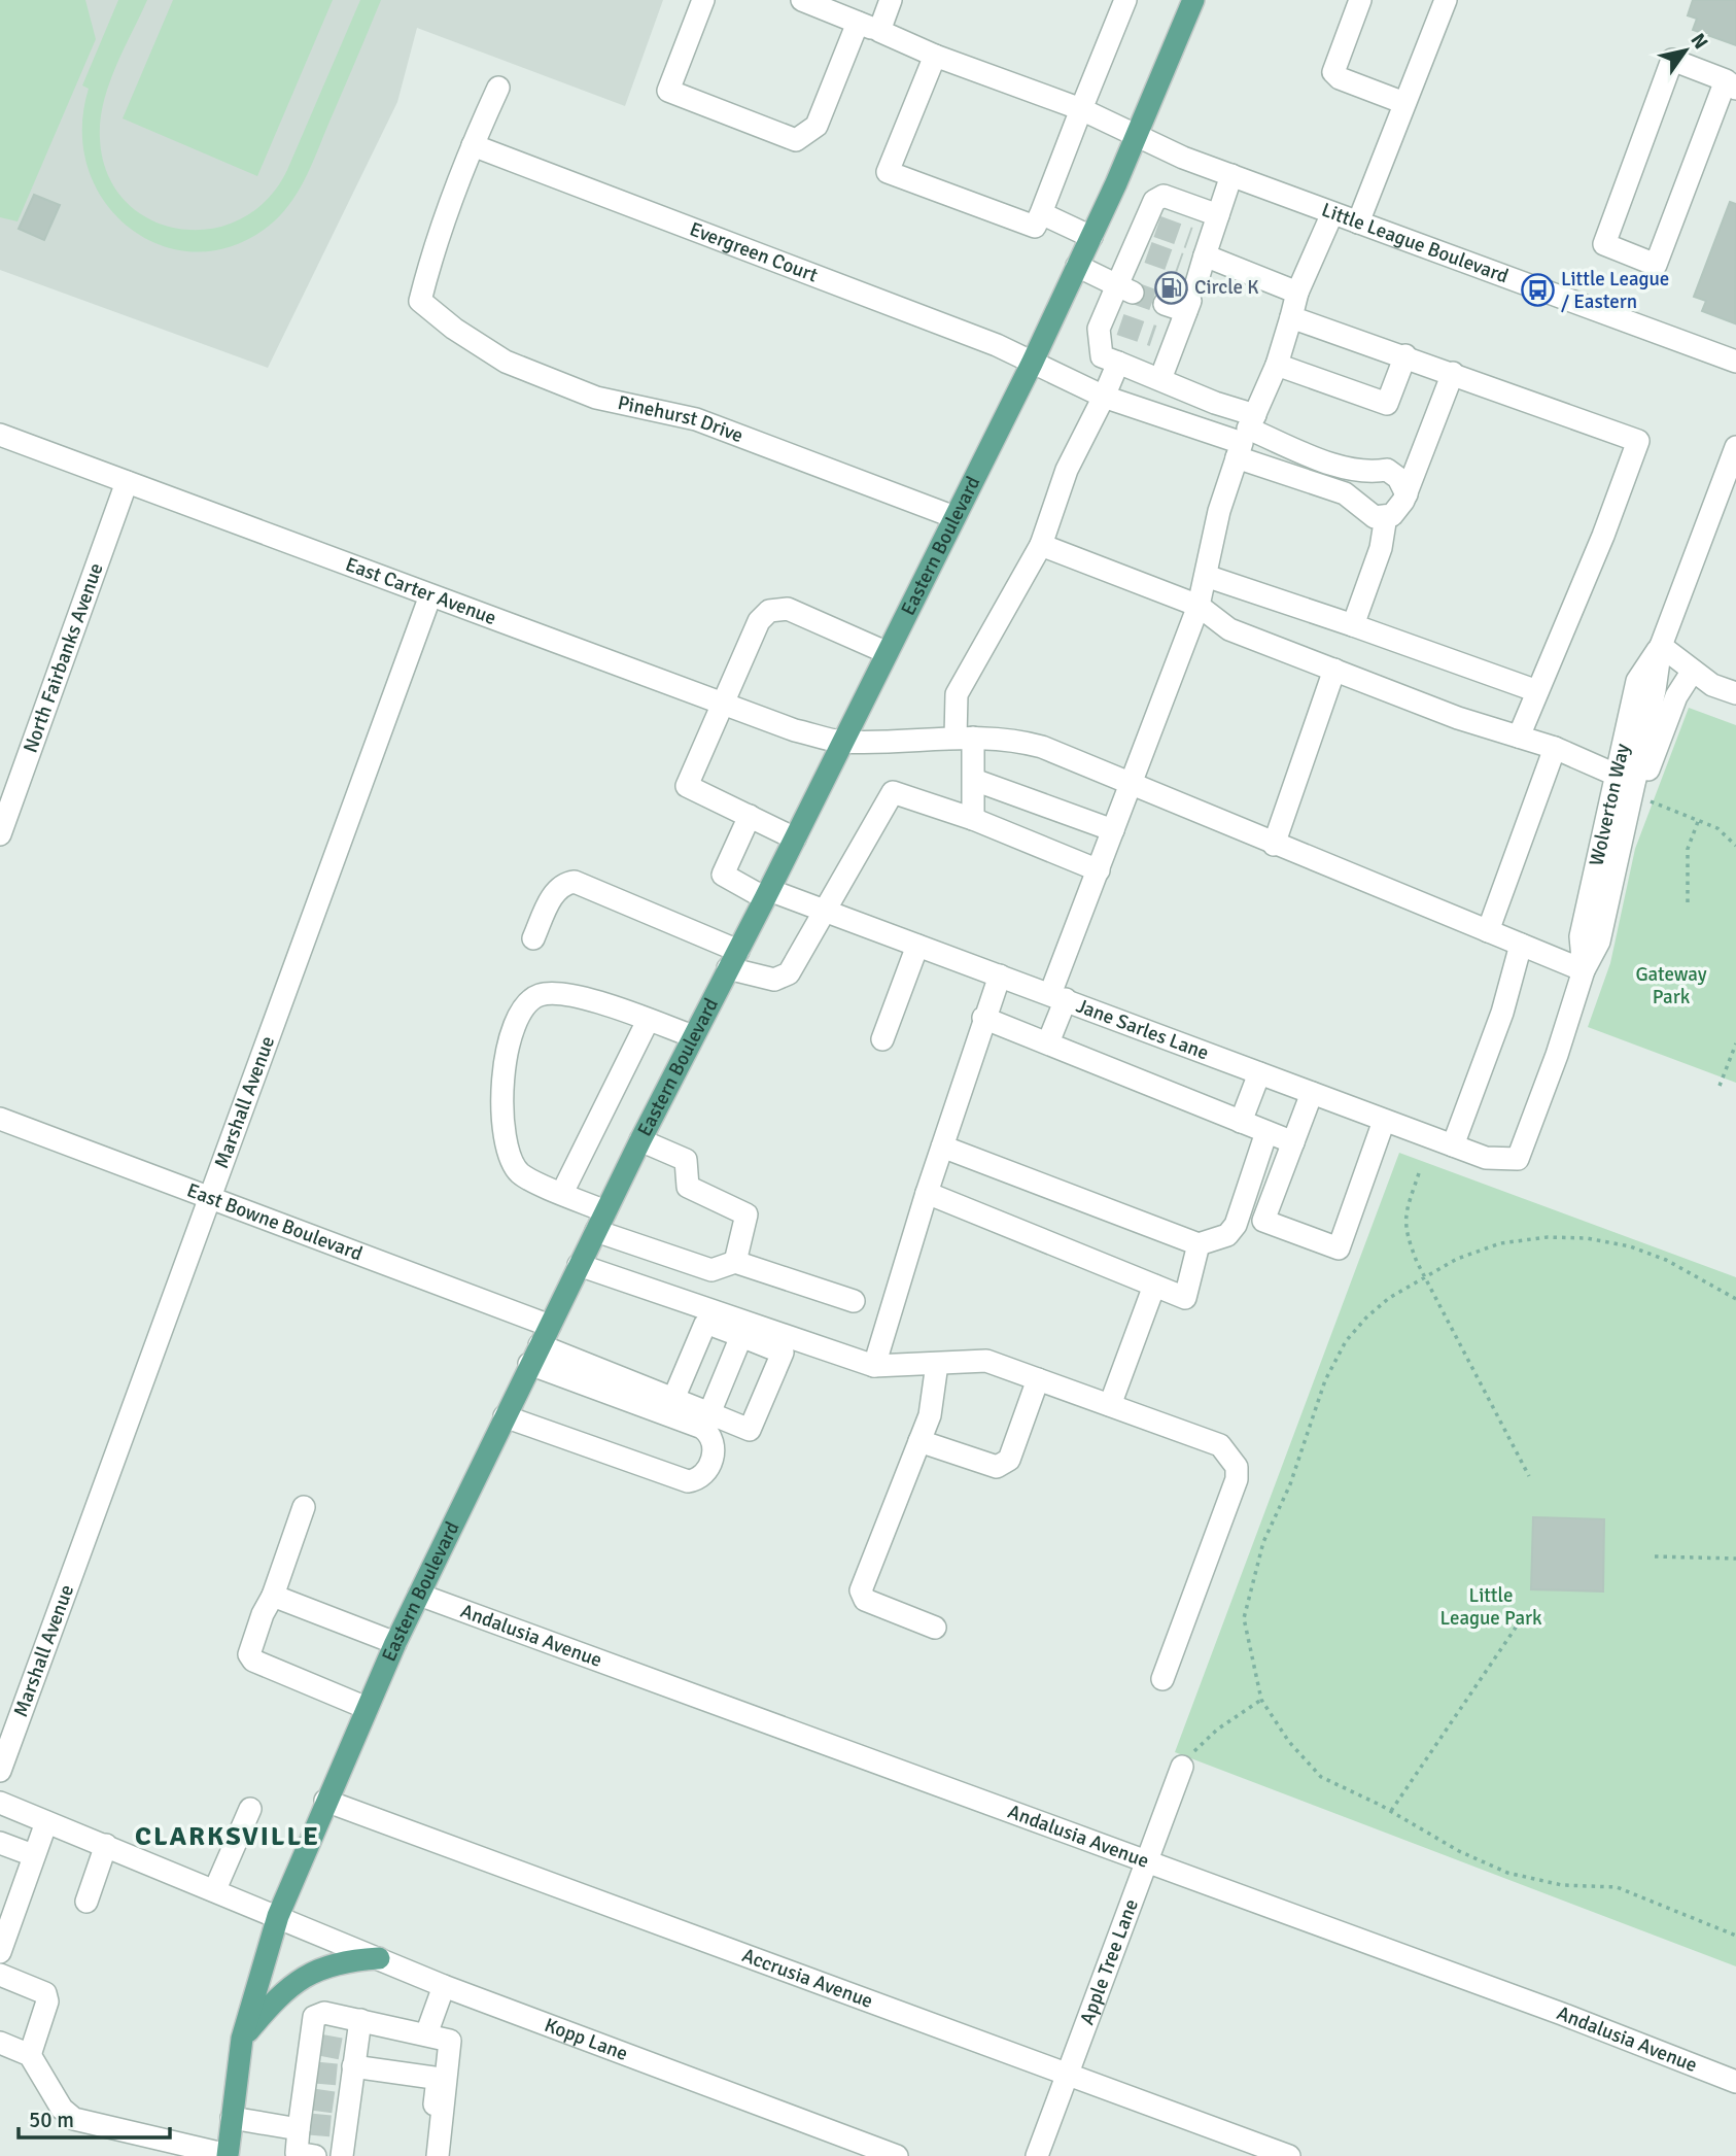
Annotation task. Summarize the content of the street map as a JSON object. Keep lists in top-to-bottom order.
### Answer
{
  "streets": {
    "main road": ["Eastern Boulevard"],
    "street": [
      "Little League Boulevard",
      "Evergreen Court",
      "Pinehurst Drive",
      "East Carter Avenue",
      "North Fairbanks Avenue",
      "Wolverton Way",
      "Jane Sarles Lane",
      "Marshall Avenue",
      "East Bowne Boulevard",
      "Andalusia Avenue",
      "Apple Tree Lane",
      "Accrusia Avenue",
      "Kopp Lane"
    ]
  },
  "crossings": [
    ["Little League Boulevard", "Eastern Boulevard"],
    ["Evergreen Court", "Pinehurst Drive"],
    ["Evergreen Court", "Eastern Boulevard"],
    ["Pinehurst Drive", "Eastern Boulevard"],
    ["Eastern Boulevard", "East Carter Avenue"],
    ["Eastern Boulevard", "Jane Sarles Lane"],
    ["Eastern Boulevard", "East Bowne Boulevard"],
    ["Eastern Boulevard", "Andalusia Avenue"],
    ["Eastern Boulevard", "Accrusia Avenue"],
    ["Eastern Boulevard", "Kopp Lane"],
    ["East Carter Avenue", "North Fairbanks Avenue"],
    ["East Carter Avenue", "Wolverton Way"],
    ["East Carter Avenue", "Marshall Avenue"],
    ["Wolverton Way", "Jane Sarles Lane"],
    ["Marshall Avenue", "East Bowne Boulevard"],
    ["Andalusia Avenue", "Apple Tree Lane"],
    ["Apple Tree Lane", "Accrusia Avenue"]
  ],
  "districts": ["CLARKSVILLE"],
  "parks": ["Gateway Park", "Little League Park"],
  "places": {
    "fuel station": ["Circle K"],
    "bus stop": ["Little League / Eastern"]
  },
  "scale_bar": "50 m",
  "north": "top right"
}
